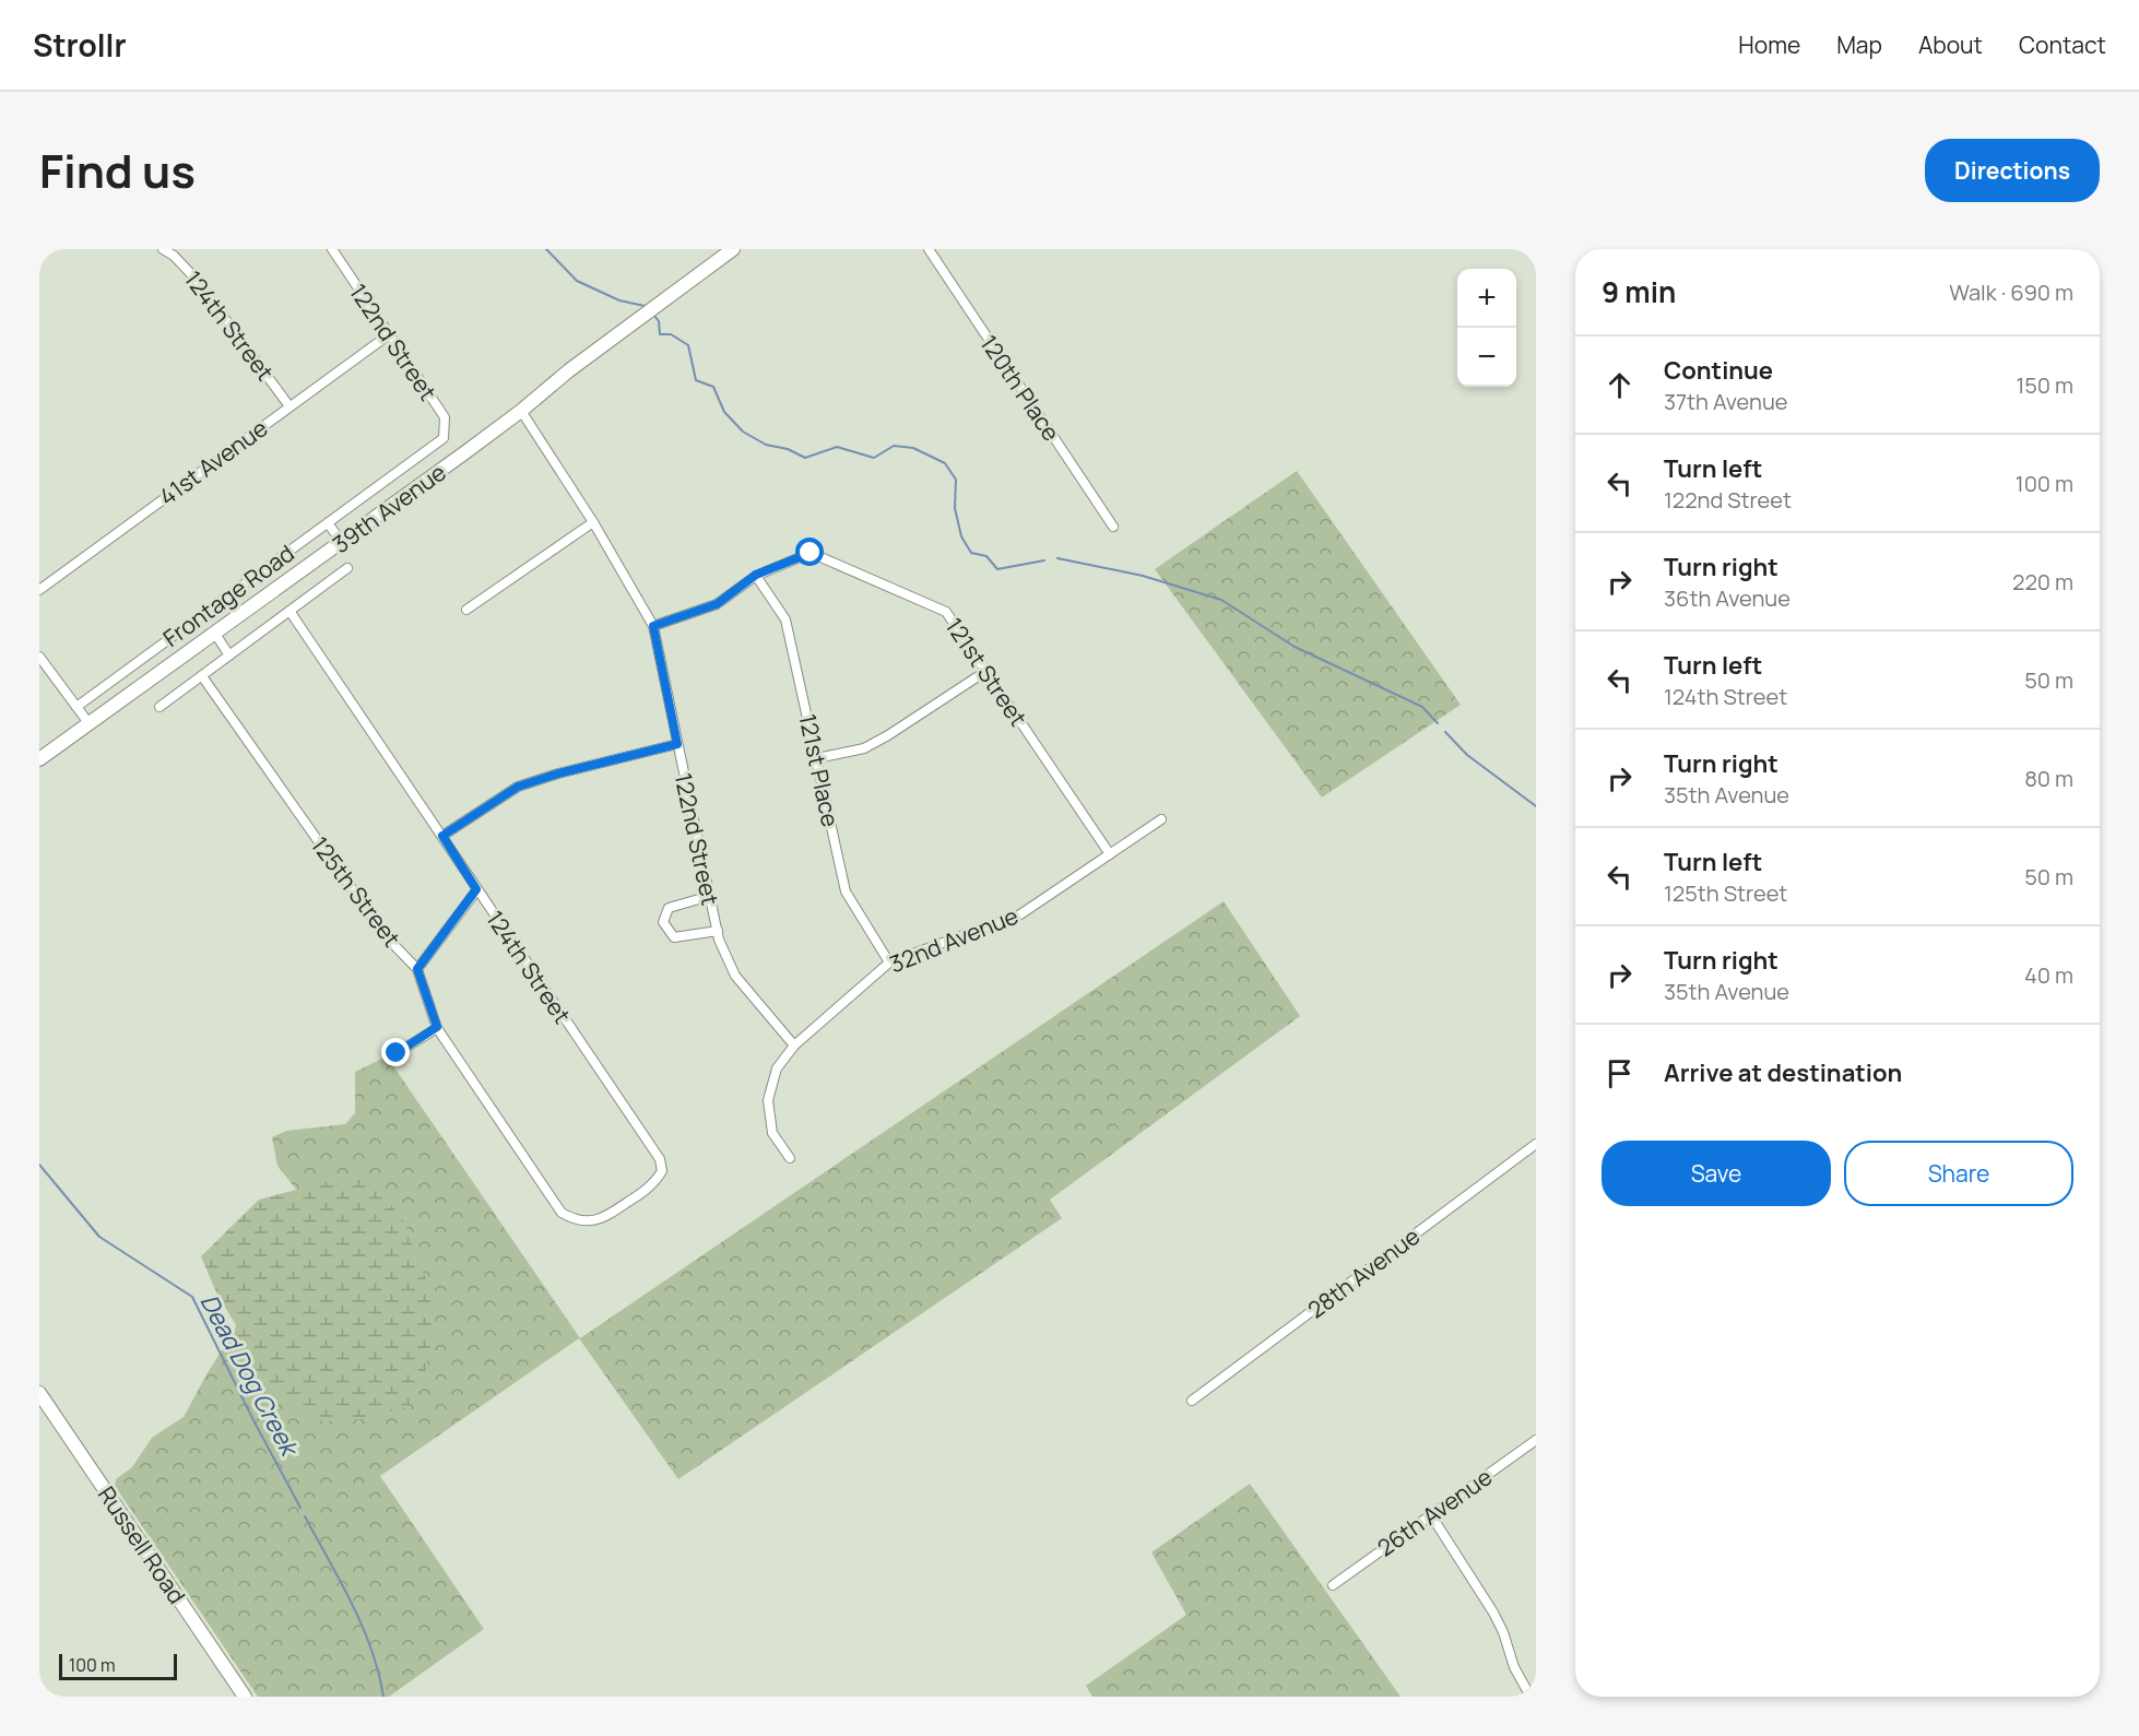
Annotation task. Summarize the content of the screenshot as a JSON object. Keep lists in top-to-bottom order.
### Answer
{
  "streets": {
    "main road": ["39th Avenue", "Russell Road"],
    "street": [
      "124th Street",
      "122nd Street",
      "120th Place",
      "41st Avenue",
      "Frontage Road",
      "121st Street",
      "121st Place",
      "125th Street",
      "32nd Avenue",
      "28th Avenue",
      "26th Avenue"
    ]
  },
  "crossings": [
    ["124th Street", "41st Avenue"],
    ["124th Street", "39th Avenue"],
    ["124th Street", "125th Street"],
    ["122nd Street", "41st Avenue"],
    ["122nd Street", "39th Avenue"],
    ["122nd Street", "Frontage Road"],
    ["122nd Street", "32nd Avenue"],
    ["39th Avenue", "125th Street"],
    ["121st Street", "121st Place"],
    ["121st Street", "32nd Avenue"],
    ["121st Place", "32nd Avenue"]
  ],
  "water": ["Dead Dog Creek"],
  "scale_bar": "100 m",
  "page": {
    "header": "Strollr",
    "nav": [
      "Home",
      "Map",
      "About",
      "Contact"
    ],
    "title": "Find us",
    "buttons": [
      "Directions",
      ["Save", "Share"]
    ],
    "heading": ["9 min", "Walk · 690 m"],
    "map_buttons": ["+", "−"],
    "list": [
      ["Continue", "37th Avenue", "150 m"],
      ["Turn left", "122nd Street", "100 m"],
      ["Turn right", "36th Avenue", "220 m"],
      ["Turn left", "124th Street", "50 m"],
      ["Turn right", "35th Avenue", "80 m"],
      ["Turn left", "125th Street", "50 m"],
      ["Turn right", "35th Avenue", "40 m"],
      "Arrive at destination"
    ],
    "scale": "100 m"
  }
}
